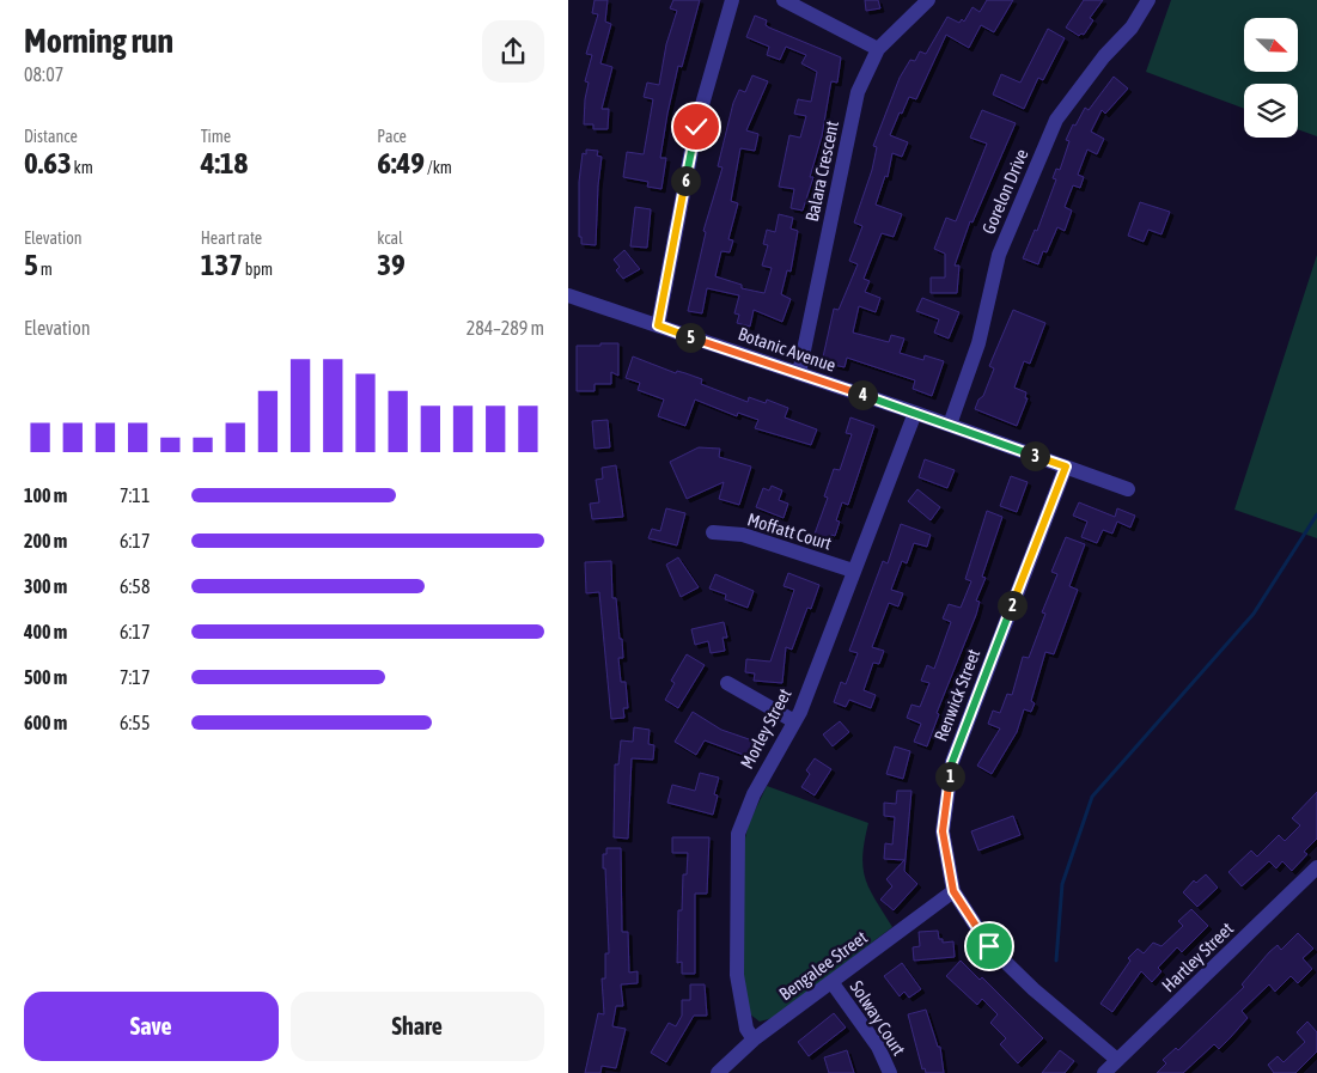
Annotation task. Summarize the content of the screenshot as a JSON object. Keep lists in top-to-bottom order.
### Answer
{
  "streets": {
    "street": [
      "Balara Crescent",
      "Gorelon Drive",
      "Botanic Avenue",
      "Moffatt Court",
      "Renwick Street",
      "Morley Street",
      "Hartley Street",
      "Bengalee Street",
      "Solway Court"
    ]
  },
  "crossings": [
    ["Balara Crescent", "Botanic Avenue"],
    ["Gorelon Drive", "Botanic Avenue"],
    ["Botanic Avenue", "Renwick Street"],
    ["Botanic Avenue", "Morley Street"],
    ["Moffatt Court", "Morley Street"],
    ["Renwick Street", "Hartley Street"],
    ["Renwick Street", "Bengalee Street"],
    ["Morley Street", "Bengalee Street"],
    ["Bengalee Street", "Solway Court"]
  ],
  "north": "bottom right",
  "page": {
    "heading": ["Morning run", "08:07"],
    "stats": [
      ["Distance", "0.63 km"],
      ["Time", "4:18"],
      ["Pace", "6:49 /km"],
      ["Elevation", "5 m"],
      ["Heart rate", "137 bpm"],
      ["kcal", "39"]
    ],
    "pins": [
      "6",
      "5",
      "4",
      "3",
      "2",
      "1"
    ],
    "chart": ["Elevation", "284–289 m"],
    "list": [
      {
        "name": "100 m",
        "note": "7:11"
      },
      {
        "name": "200 m",
        "note": "6:17"
      },
      {
        "name": "300 m",
        "note": "6:58"
      },
      {
        "name": "400 m",
        "note": "6:17"
      },
      {
        "name": "500 m",
        "note": "7:17"
      },
      {
        "name": "600 m",
        "note": "6:55"
      }
    ],
    "buttons": ["Save", "Share"]
  }
}
